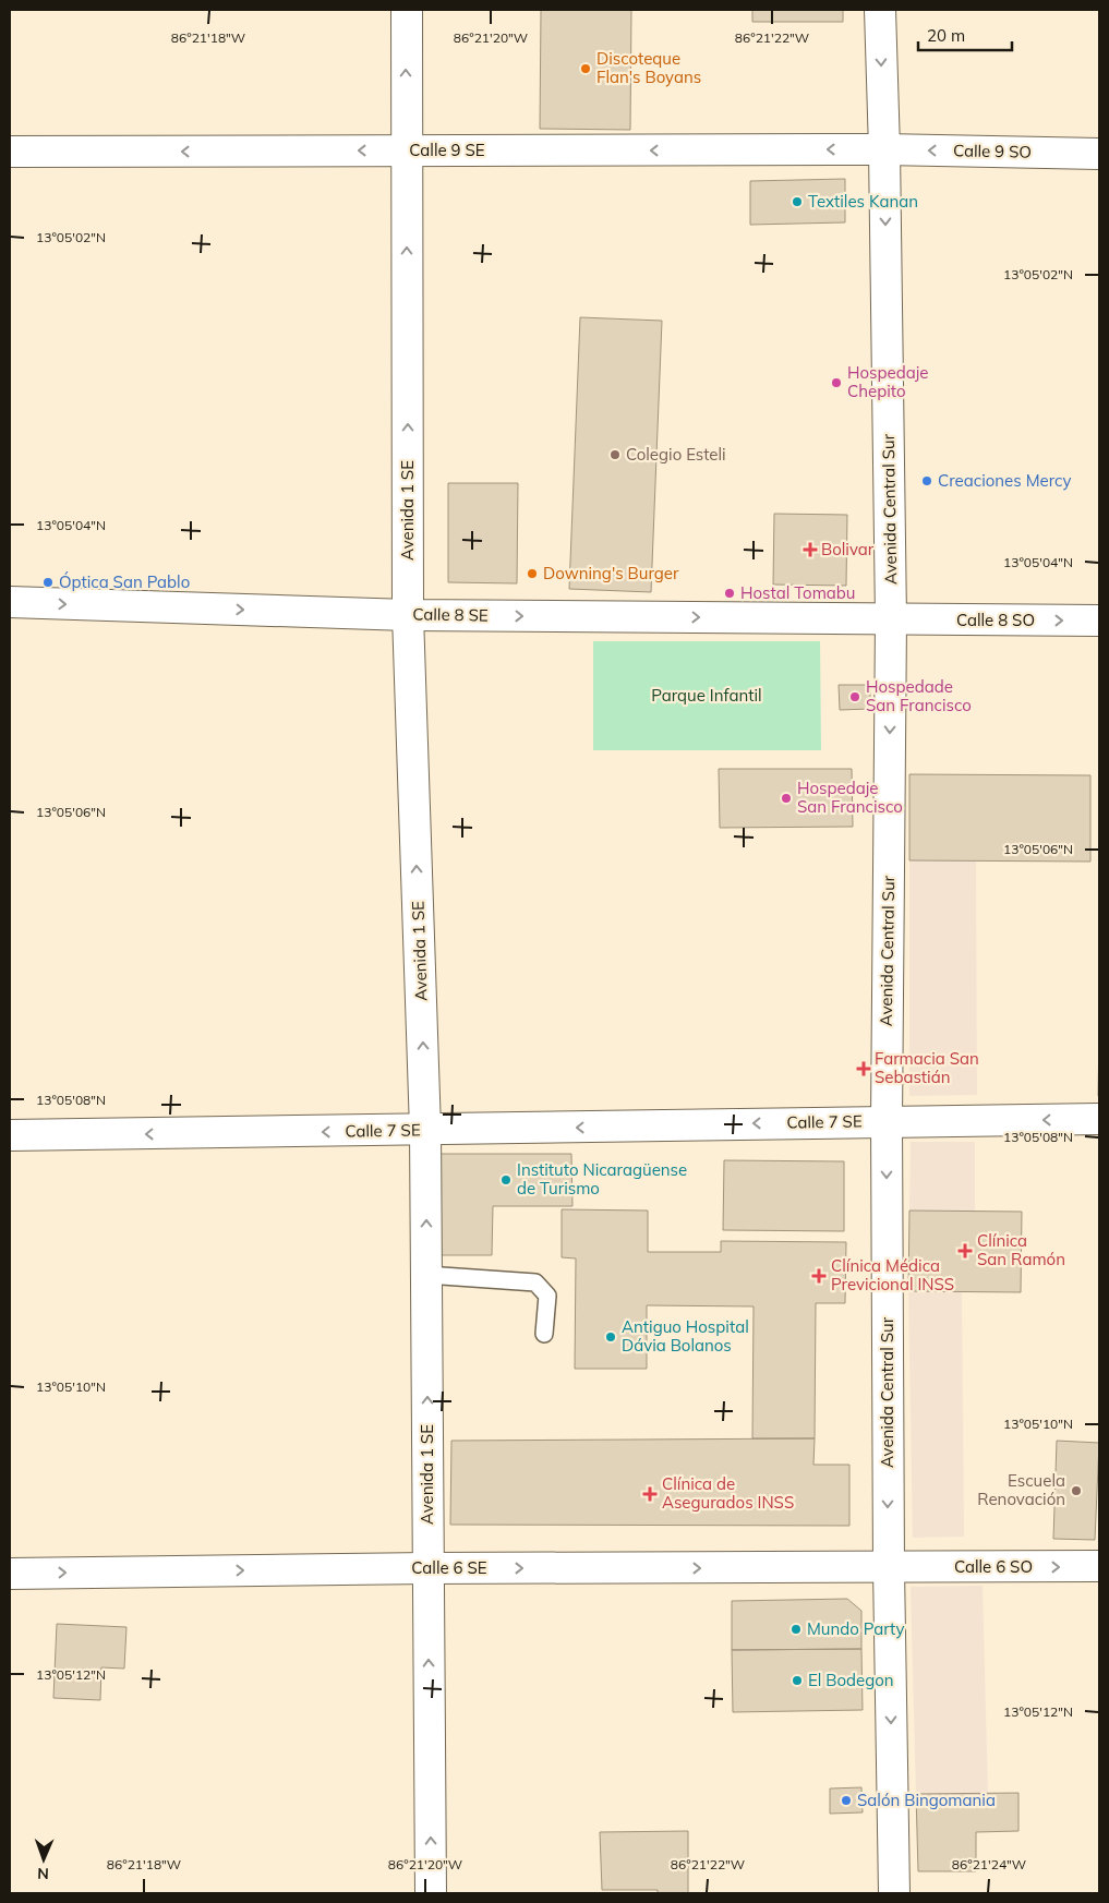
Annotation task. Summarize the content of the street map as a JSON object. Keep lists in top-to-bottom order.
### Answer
{
  "streets": {
    "street": [
      "Calle 9 SE",
      "Calle 9 SO",
      "Avenida Central Sur",
      "Avenida 1 SE",
      "Calle 8 SE",
      "Calle 8 SO",
      "Calle 7 SE",
      "Calle 6 SO",
      "Calle 6 SE"
    ]
  },
  "crossings": [
    ["Calle 9 SE", "Calle 9 SO"],
    ["Calle 9 SE", "Avenida Central Sur"],
    ["Calle 9 SE", "Avenida 1 SE"],
    ["Calle 9 SO", "Avenida Central Sur"],
    ["Avenida Central Sur", "Calle 8 SE"],
    ["Avenida Central Sur", "Calle 8 SO"],
    ["Avenida Central Sur", "Calle 7 SE"],
    ["Avenida Central Sur", "Calle 6 SO"],
    ["Avenida Central Sur", "Calle 6 SE"],
    ["Avenida 1 SE", "Calle 8 SE"],
    ["Avenida 1 SE", "Calle 7 SE"],
    ["Avenida 1 SE", "Calle 6 SE"],
    ["Calle 8 SE", "Calle 8 SO"],
    ["Calle 6 SO", "Calle 6 SE"]
  ],
  "one_way": [
    "Calle 9 SE",
    "Calle 9 SO",
    "Avenida Central Sur",
    "Avenida 1 SE",
    "Calle 8 SE",
    "Calle 8 SO",
    "Calle 7 SE",
    "Calle 6 SO",
    "Calle 6 SE"
  ],
  "parks": ["Parque Infantil"],
  "places": {
    "other": [
      "Discoteque Flan's Boyans",
      "Textiles Kanan",
      "Hospedaje Chepito",
      "Colegio Esteli",
      "Creaciones Mercy",
      "Downing's Burger",
      "Óptica San Pablo",
      "Hostal Tomabu",
      "Hospedade San Francisco",
      "Hospedaje San Francisco",
      "Instituto Nicaragüense de Turismo",
      "Antiguo Hospital Dávia Bolanos",
      "Escuela Renovación",
      "Mundo Party",
      "El Bodegon",
      "Salón Bingomania"
    ],
    "health": [
      "Bolivar",
      "Farmacia San Sebastián",
      "Clínica San Ramón",
      "Clínica Médica Previcional INSS",
      "Clínica de Asegurados INSS"
    ]
  },
  "scale_bar": "20 m",
  "north": "bottom",
  "coordinates": [
    "86°21'18\"W",
    "86°21'20\"W",
    "86°21'22\"W",
    "13°05'02\"N",
    "13°05'04\"N",
    "13°05'06\"N",
    "13°05'08\"N",
    "13°05'10\"N",
    "13°05'12\"N",
    "86°21'24\"W"
  ]
}
